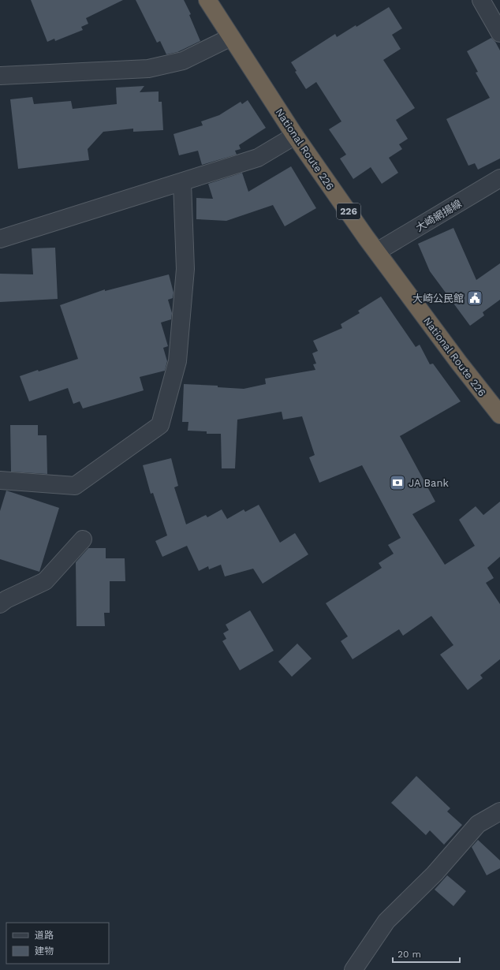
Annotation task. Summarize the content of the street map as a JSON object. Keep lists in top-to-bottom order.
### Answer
{
  "streets": {
    "highway": ["National Route 226", "226"],
    "street": ["大崎網揚線"]
  },
  "crossings": [
    ["National Route 226", "大崎網揚線"]
  ],
  "places": {
    "public building": ["大崎公民館"],
    "bank": ["JA Bank"]
  },
  "legend": ["道路", "建物"],
  "scale_bar": "20 m"
}
